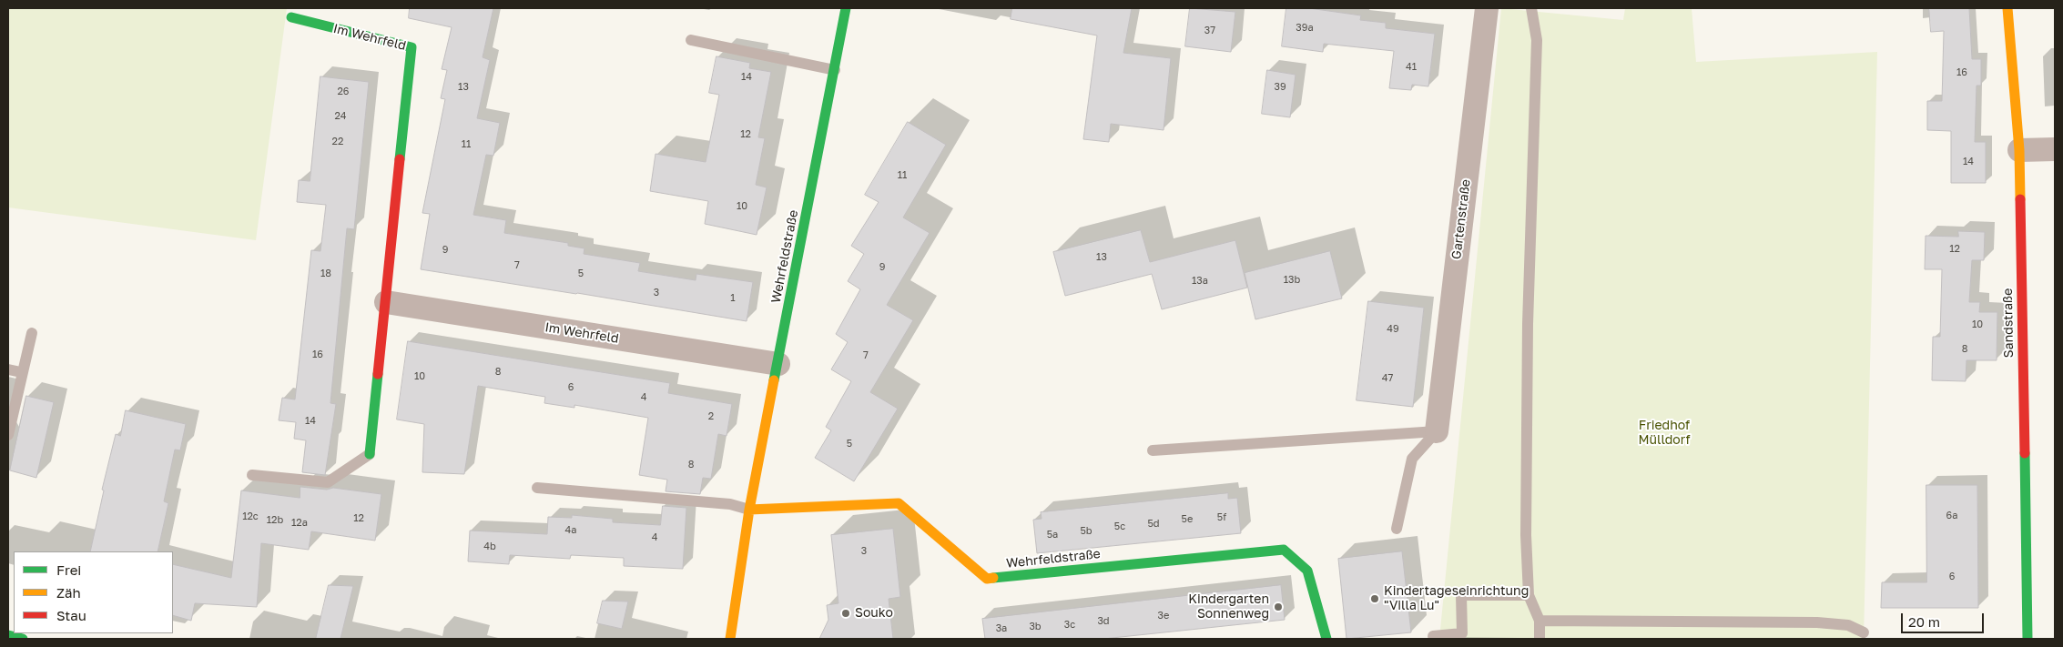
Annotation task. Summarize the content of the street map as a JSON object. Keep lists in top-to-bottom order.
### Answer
{
  "streets": {
    "street": [
      "Im Wehrfeld",
      "Gartenstraße",
      "Wehrfeldstraße",
      "Sandstraße"
    ]
  },
  "crossings": [
    ["Im Wehrfeld", "Wehrfeldstraße"]
  ],
  "parks": ["Friedhof Mülldorf"],
  "places": ["Kindertageseinrichtung \"Villa Lu\"", "Kindergarten Sonnenweg", "Souko"],
  "house_numbers": [
    "39a",
    "37",
    "41",
    "16",
    "14",
    "13",
    "39",
    "26",
    "24",
    "12",
    "22",
    "11",
    "14",
    "11",
    "10",
    "12",
    "9",
    "13",
    "7",
    "9",
    "18",
    "5",
    "13b",
    "13a",
    "3",
    "1",
    "10",
    "49",
    "8",
    "16",
    "7",
    "8",
    "10",
    "47",
    "6",
    "4",
    "2",
    "14",
    "5",
    "8",
    "6a",
    "12c",
    "5f",
    "12",
    "5e",
    "12b",
    "12a",
    "5d",
    "5c",
    "4a",
    "5b",
    "5a",
    "4",
    "4b",
    "3",
    "6",
    "3e",
    "3d",
    "3c",
    "3b",
    "3a"
  ],
  "legend": ["Frei", "Zäh", "Stau"],
  "scale_bar": "20 m"
}
